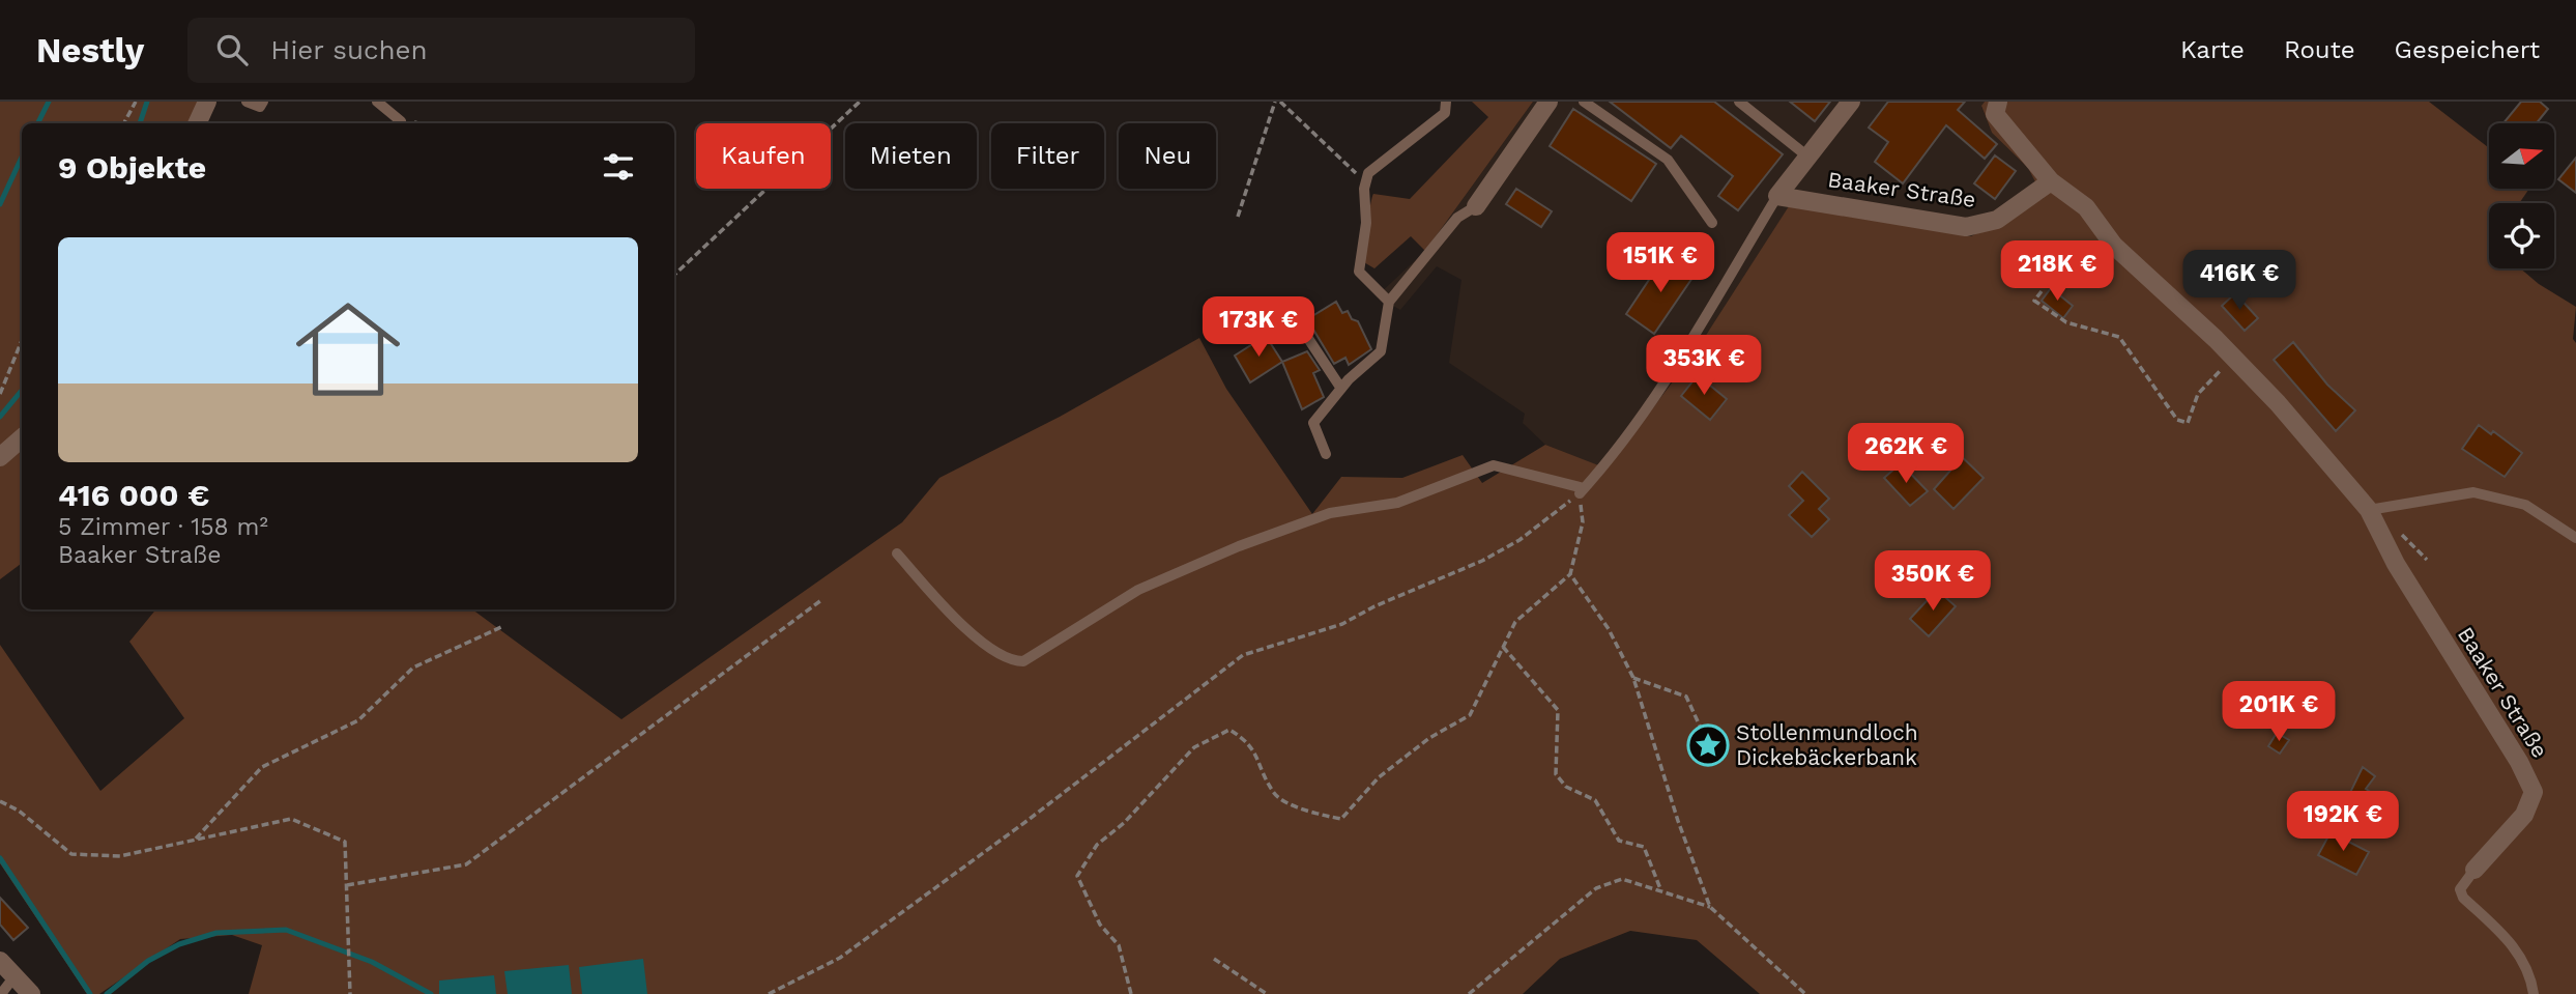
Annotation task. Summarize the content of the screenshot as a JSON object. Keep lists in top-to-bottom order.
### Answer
{
  "streets": {
    "street": ["Baaker Straße"]
  },
  "places": {
    "place": ["Stollenmundloch Dickebäckerbank"]
  },
  "north": "right",
  "page": {
    "header": "Nestly",
    "search": "Hier suchen",
    "nav": ["Karte", "Route", "Gespeichert"],
    "chip": [
      "Kaufen",
      "Mieten",
      "Filter",
      "Neu"
    ],
    "heading": "9 Objekte",
    "list": [
      {
        "name": "416 000 €",
        "note": "5 Zimmer · 158 m² · Baaker Straße"
      }
    ],
    "price": [
      "151K €",
      "218K €",
      "416K €",
      "173K €",
      "353K €",
      "262K €",
      "350K €",
      "201K €",
      "192K €"
    ]
  }
}
